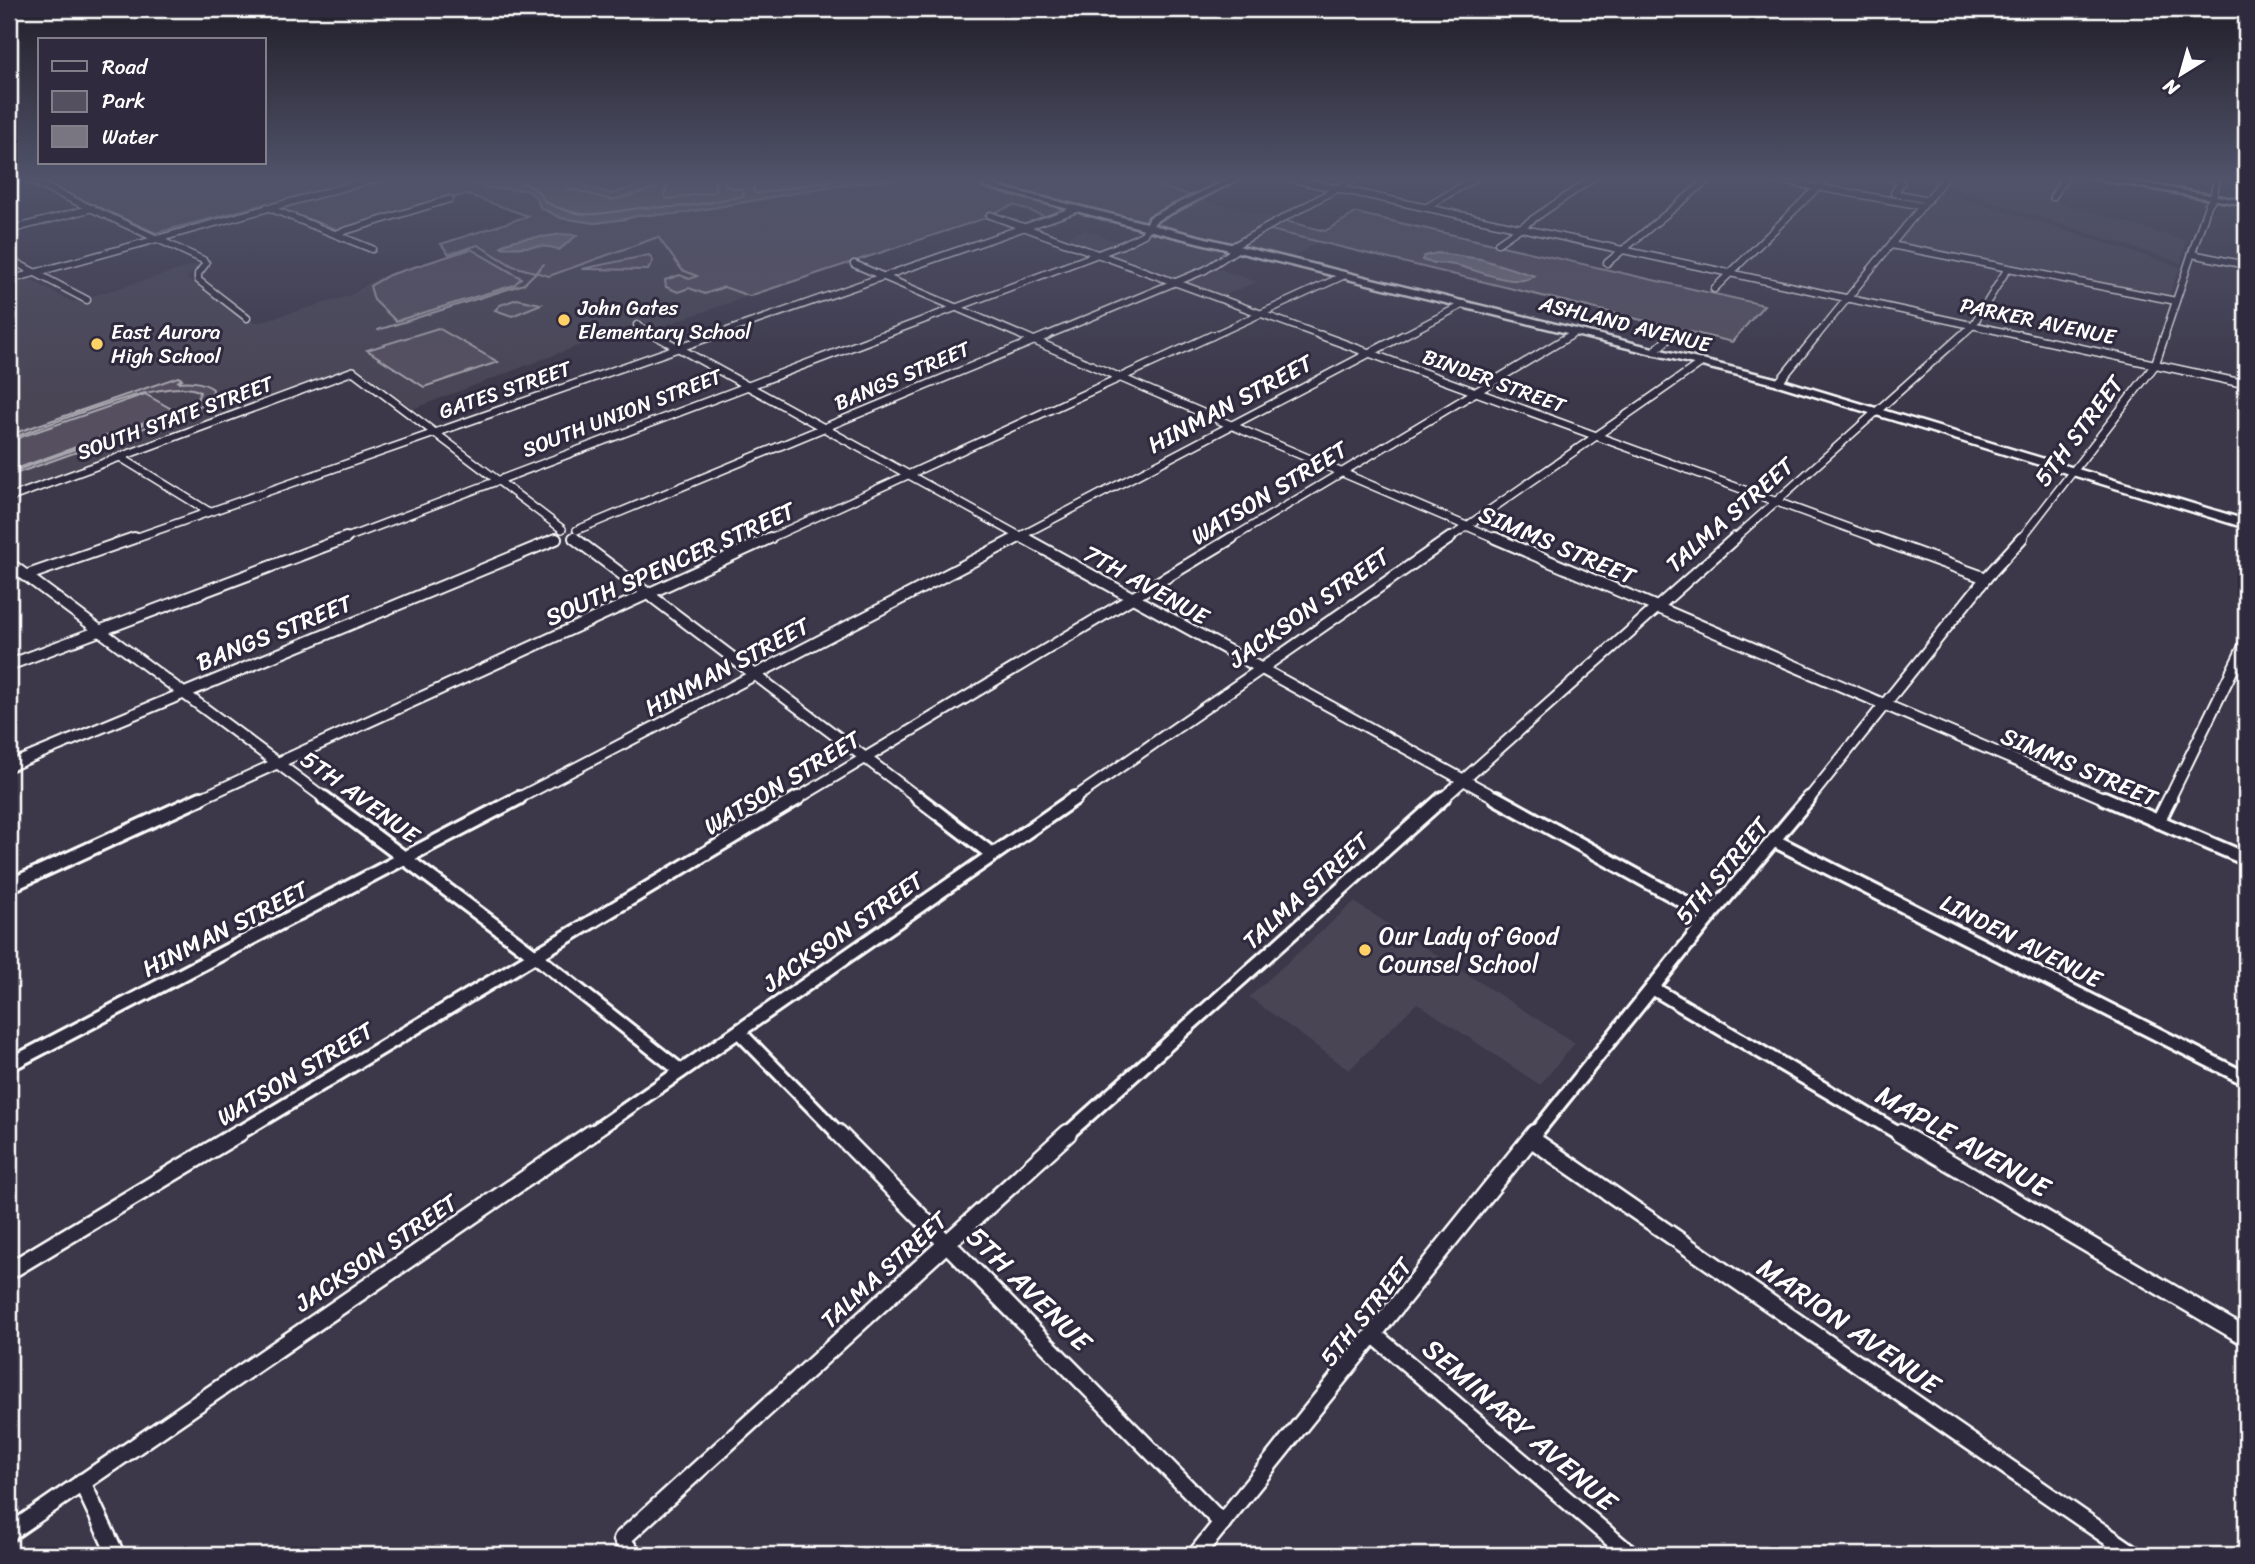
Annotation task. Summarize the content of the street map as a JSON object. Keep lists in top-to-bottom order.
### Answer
{
  "streets": {
    "street": [
      "PARKER AVENUE",
      "ASHLAND AVENUE",
      "BANGS STREET",
      "BINDER STREET",
      "GATES STREET",
      "HINMAN STREET",
      "SOUTH UNION STREET",
      "SOUTH STATE STREET",
      "5TH STREET",
      "WATSON STREET",
      "TALMA STREET",
      "SIMMS STREET",
      "SOUTH SPENCER STREET",
      "7TH AVENUE",
      "JACKSON STREET",
      "5TH AVENUE",
      "LINDEN AVENUE",
      "MAPLE AVENUE",
      "MARION AVENUE",
      "SEMINARY AVENUE"
    ]
  },
  "crossings": [
    ["PARKER AVENUE", "5TH STREET"],
    ["PARKER AVENUE", "TALMA STREET"],
    ["ASHLAND AVENUE", "HINMAN STREET"],
    ["ASHLAND AVENUE", "5TH STREET"],
    ["ASHLAND AVENUE", "WATSON STREET"],
    ["ASHLAND AVENUE", "TALMA STREET"],
    ["ASHLAND AVENUE", "SOUTH SPENCER STREET"],
    ["ASHLAND AVENUE", "JACKSON STREET"],
    ["BANGS STREET", "BINDER STREET"],
    ["BANGS STREET", "SIMMS STREET"],
    ["BANGS STREET", "7TH AVENUE"],
    ["BANGS STREET", "5TH AVENUE"],
    ["BINDER STREET", "HINMAN STREET"],
    ["BINDER STREET", "SOUTH UNION STREET"],
    ["BINDER STREET", "5TH STREET"],
    ["BINDER STREET", "WATSON STREET"],
    ["BINDER STREET", "TALMA STREET"],
    ["BINDER STREET", "SOUTH SPENCER STREET"],
    ["BINDER STREET", "JACKSON STREET"],
    ["GATES STREET", "SOUTH STATE STREET"],
    ["GATES STREET", "SIMMS STREET"],
    ["GATES STREET", "7TH AVENUE"],
    ["GATES STREET", "5TH AVENUE"],
    ["HINMAN STREET", "SIMMS STREET"],
    ["HINMAN STREET", "7TH AVENUE"],
    ["HINMAN STREET", "5TH AVENUE"],
    ["SOUTH UNION STREET", "SIMMS STREET"],
    ["SOUTH UNION STREET", "7TH AVENUE"],
    ["SOUTH UNION STREET", "5TH AVENUE"],
    ["5TH STREET", "SIMMS STREET"],
    ["5TH STREET", "7TH AVENUE"],
    ["5TH STREET", "5TH AVENUE"],
    ["5TH STREET", "LINDEN AVENUE"],
    ["5TH STREET", "MAPLE AVENUE"],
    ["5TH STREET", "MARION AVENUE"],
    ["5TH STREET", "SEMINARY AVENUE"],
    ["WATSON STREET", "SIMMS STREET"],
    ["WATSON STREET", "7TH AVENUE"],
    ["WATSON STREET", "5TH AVENUE"],
    ["TALMA STREET", "SIMMS STREET"],
    ["TALMA STREET", "7TH AVENUE"],
    ["TALMA STREET", "5TH AVENUE"],
    ["SIMMS STREET", "SOUTH SPENCER STREET"],
    ["SIMMS STREET", "JACKSON STREET"],
    ["SOUTH SPENCER STREET", "7TH AVENUE"],
    ["SOUTH SPENCER STREET", "5TH AVENUE"],
    ["7TH AVENUE", "JACKSON STREET"],
    ["JACKSON STREET", "5TH AVENUE"]
  ],
  "places": ["John Gates Elementary School", "East Aurora High School", "Our Lady of Good Counsel School"],
  "legend": ["Road", "Park", "Water"],
  "north": "bottom left"
}
